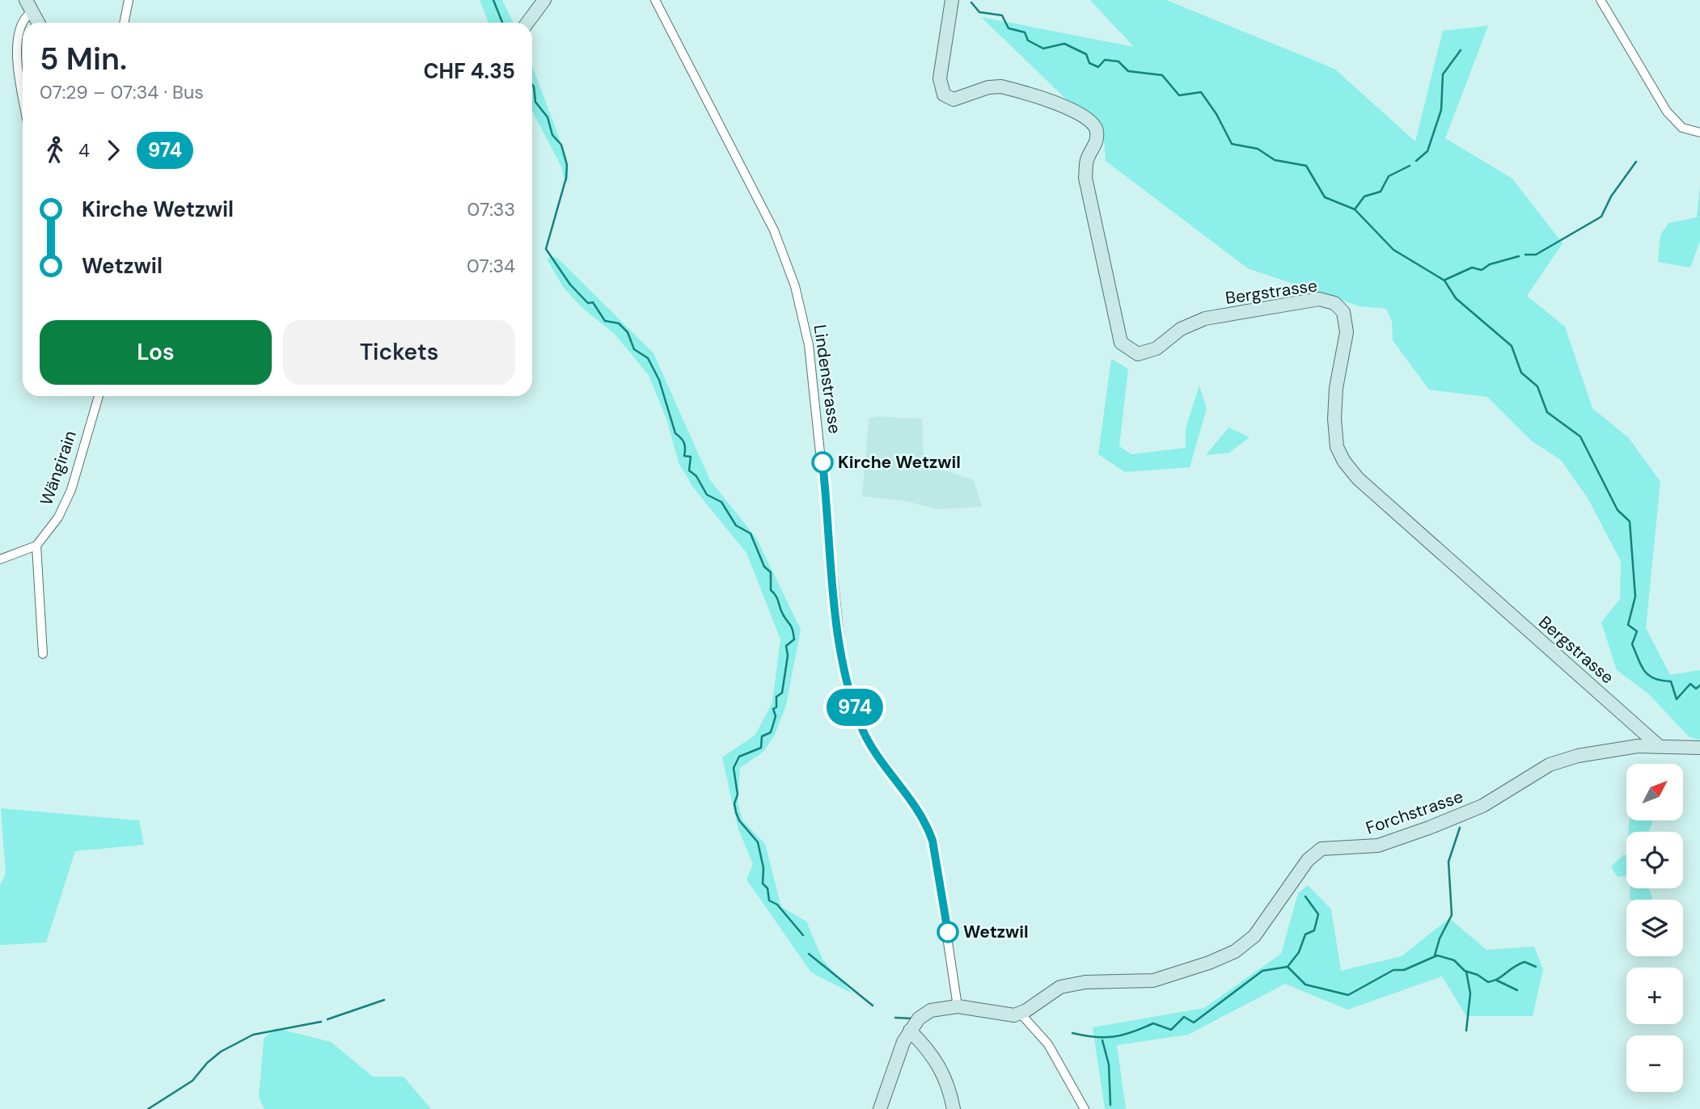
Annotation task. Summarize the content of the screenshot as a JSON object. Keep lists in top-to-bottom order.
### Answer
{
  "streets": {
    "street": [
      "Bergstrasse",
      "Lindenstrasse",
      "Wängirain",
      "Forchstrasse"
    ]
  },
  "crossings": [
    ["Bergstrasse", "Forchstrasse"]
  ],
  "places": ["Kirche Wetzwil", "Wetzwil"],
  "lines": ["bus line 974"],
  "north": "top right",
  "page": {
    "on_map": "974",
    "heading": ["5 Min.", "07:29 – 07:34 · Bus", "CHF 4.35"],
    "legs": ["4", "974"],
    "list": [
      {
        "name": "Kirche Wetzwil",
        "value": "07:33"
      },
      {
        "name": "Wetzwil",
        "value": "07:34"
      }
    ],
    "buttons": ["Los", "Tickets"],
    "map_buttons": ["+", "−"]
  }
}
